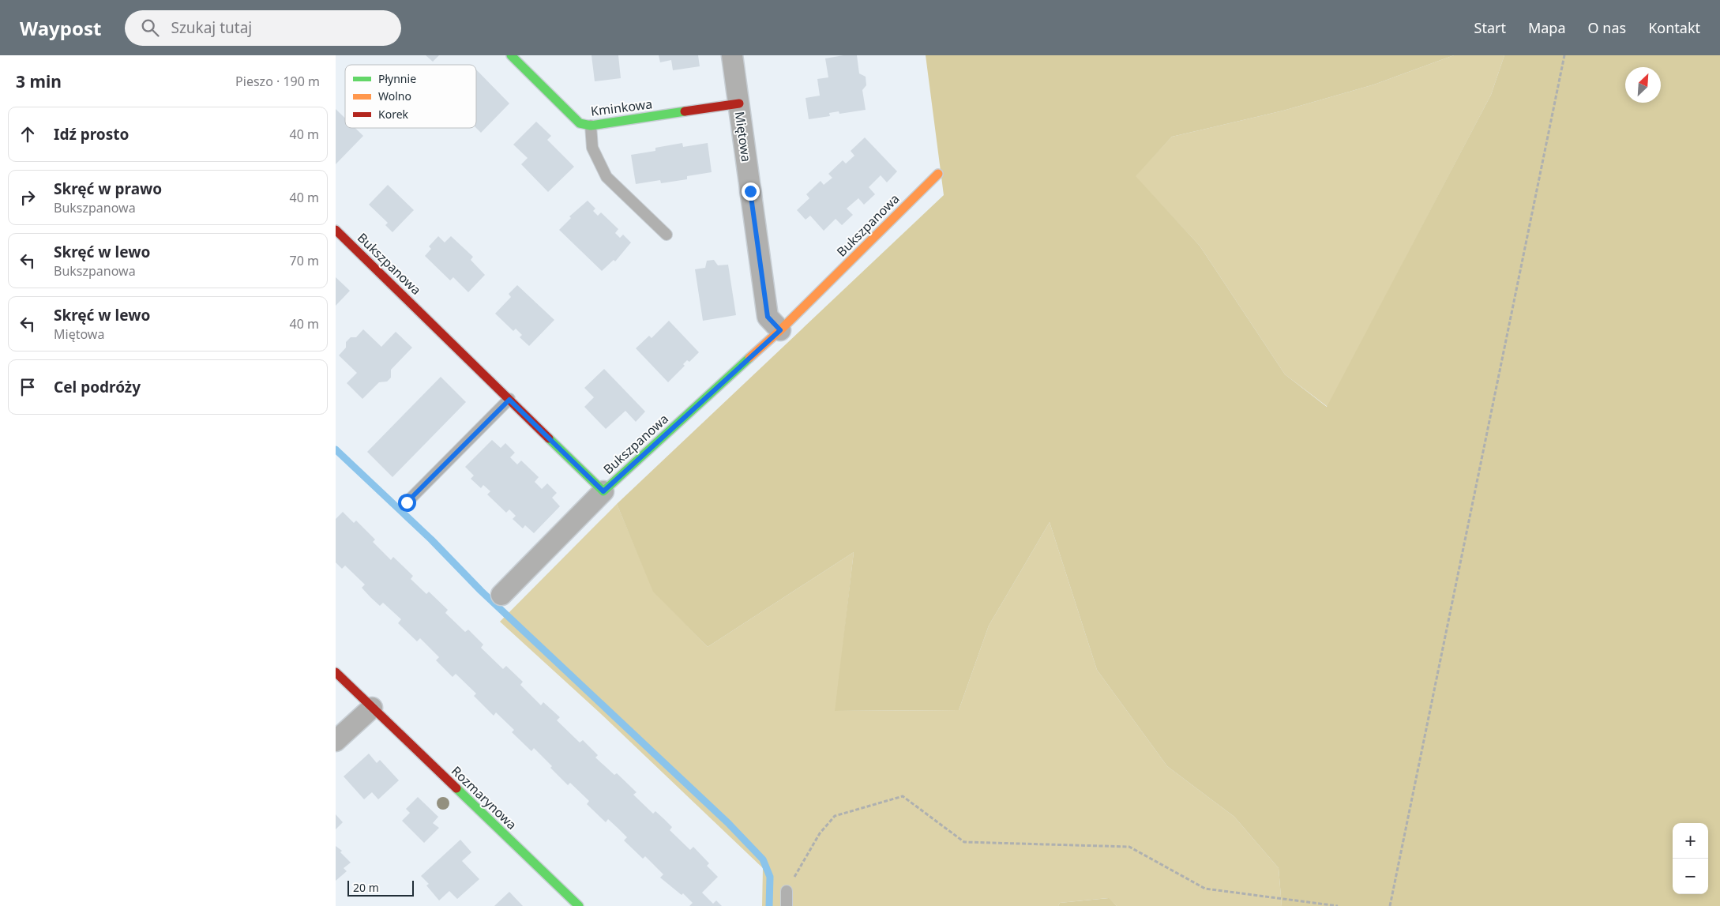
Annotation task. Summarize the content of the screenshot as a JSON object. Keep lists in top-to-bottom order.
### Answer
{
  "streets": {
    "street": [
      "Kminkowa",
      "Miętowa",
      "Bukszpanowa",
      "Rozmarynowa"
    ]
  },
  "crossings": [
    ["Kminkowa", "Miętowa"],
    ["Miętowa", "Bukszpanowa"]
  ],
  "legend": ["Płynnie", "Wolno", "Korek"],
  "scale_bar": "20 m",
  "north": "top right",
  "page": {
    "header": "Waypost",
    "search": "Szukaj tutaj",
    "nav": [
      "Start",
      "Mapa",
      "O nas",
      "Kontakt"
    ],
    "heading": ["3 min", "Pieszo · 190 m"],
    "list": [
      ["Idź prosto", "40 m"],
      ["Skręć w prawo", "Bukszpanowa", "40 m"],
      ["Skręć w lewo", "Bukszpanowa", "70 m"],
      ["Skręć w lewo", "Miętowa", "40 m"],
      "Cel podróży"
    ],
    "map_buttons": ["+", "−"],
    "scale": "20 m"
  }
}
